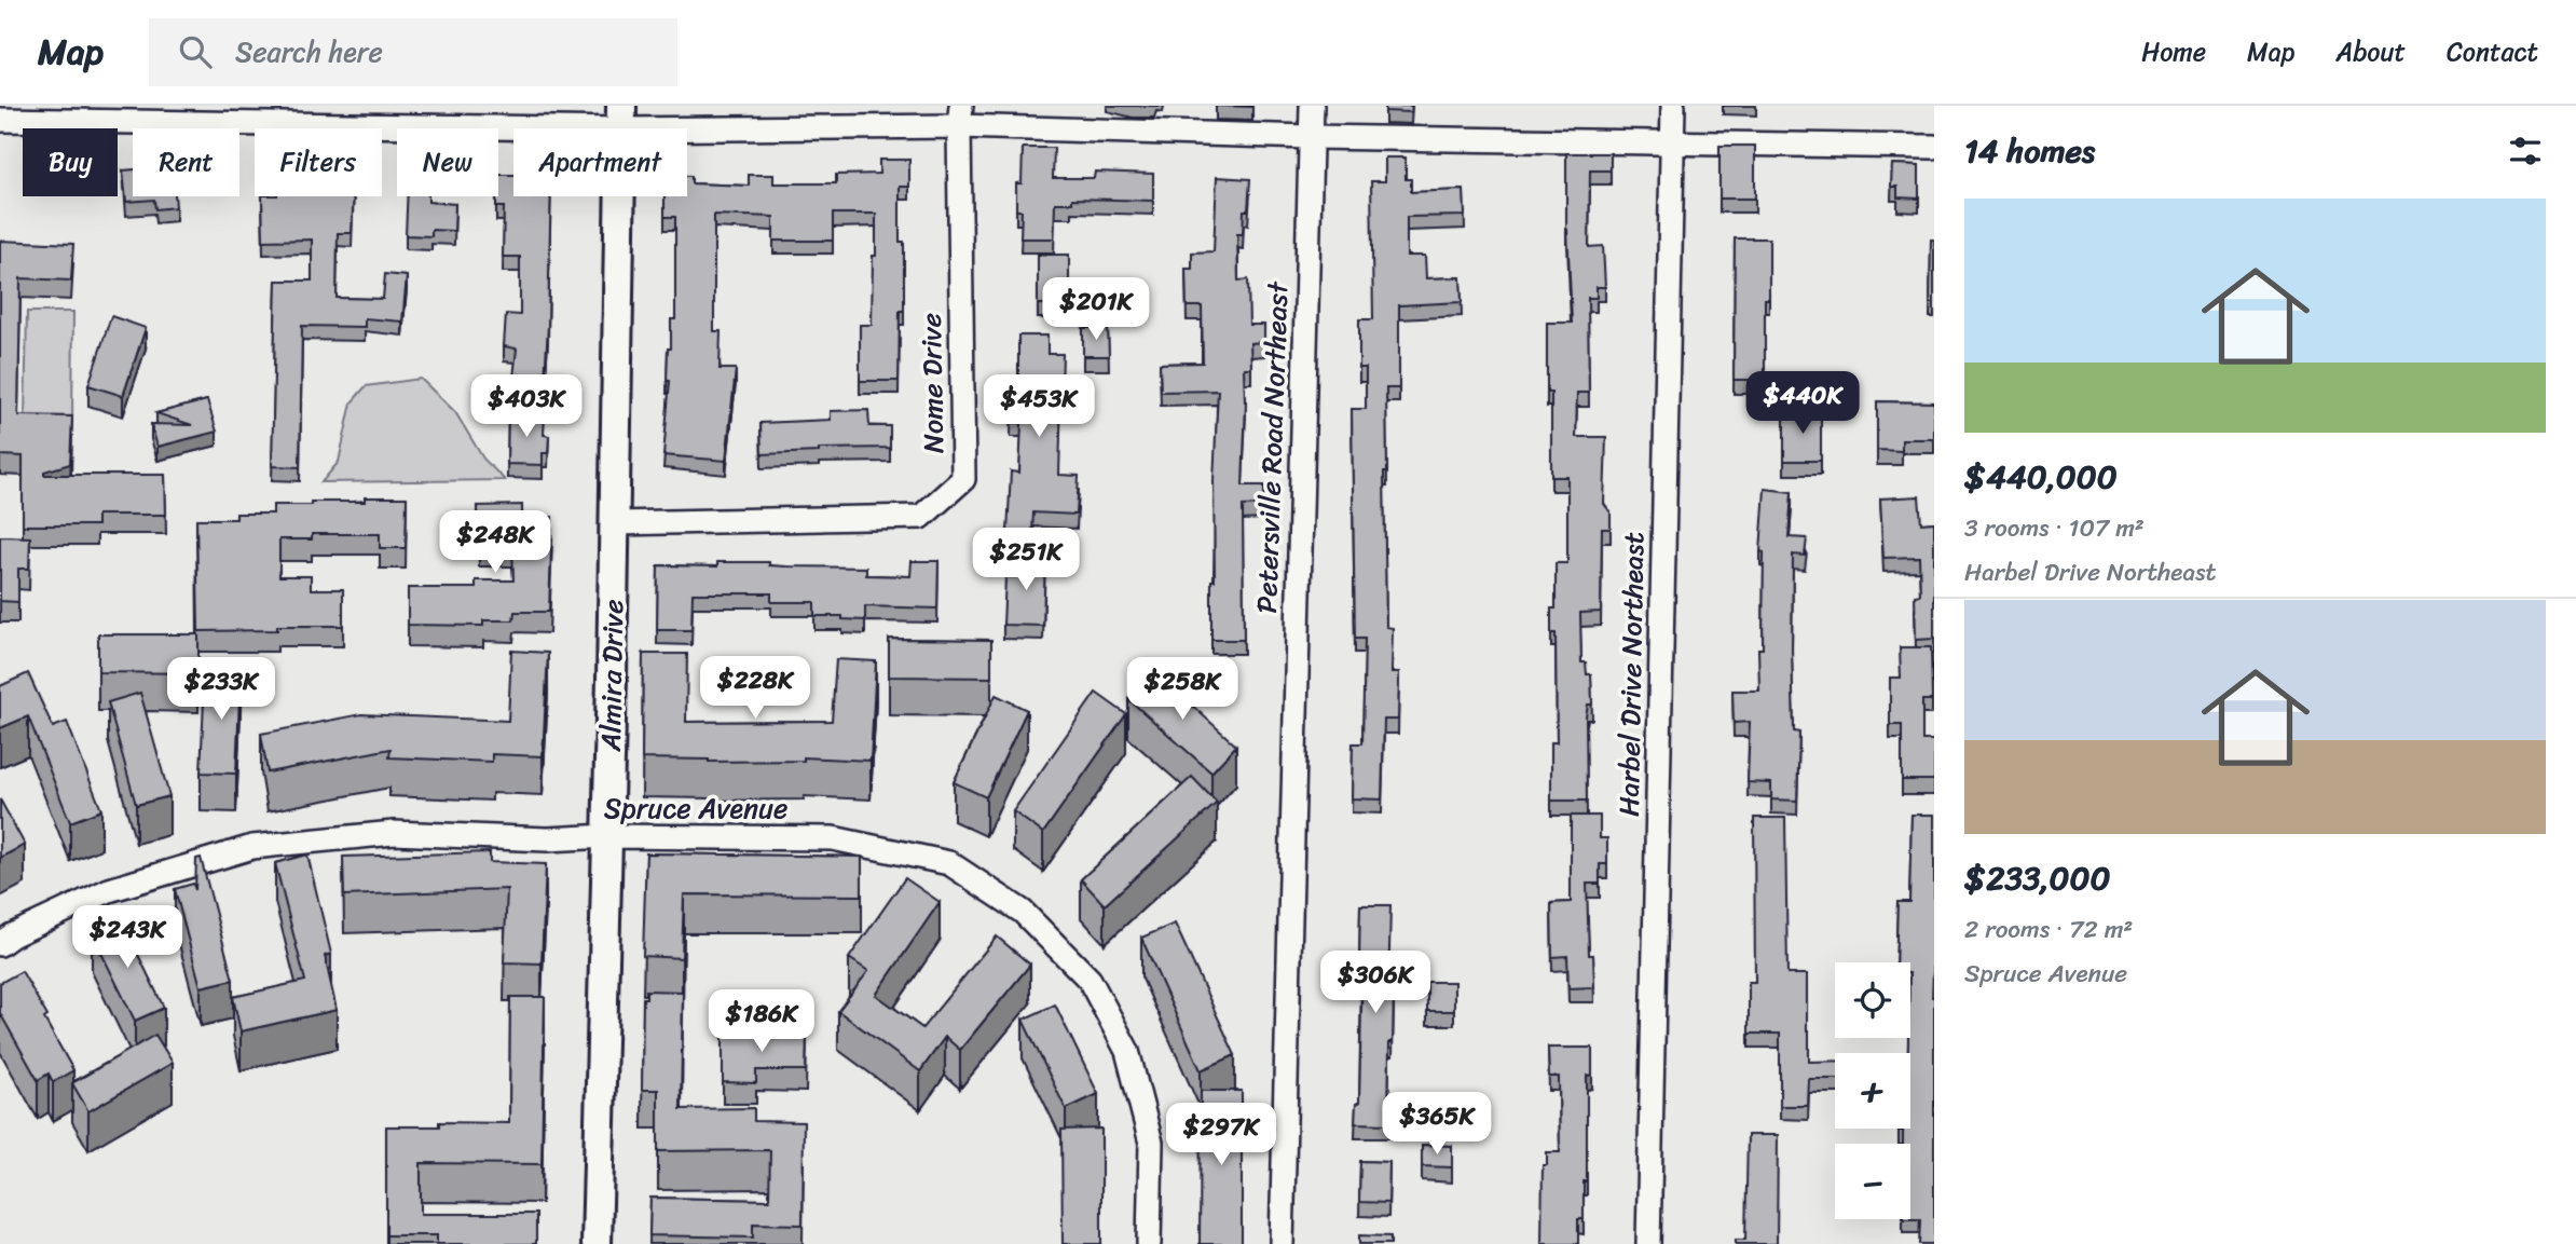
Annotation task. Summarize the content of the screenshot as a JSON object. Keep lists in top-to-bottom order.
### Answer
{
  "streets": {
    "street": [
      "Nome Drive",
      "Petersville Road Northeast",
      "Harbel Drive Northeast",
      "Almira Drive",
      "Spruce Avenue"
    ]
  },
  "crossings": [
    ["Nome Drive", "Almira Drive"],
    ["Almira Drive", "Spruce Avenue"]
  ],
  "page": {
    "header": "Map",
    "search": "Search here",
    "nav": [
      "Home",
      "Map",
      "About",
      "Contact"
    ],
    "heading": "14 homes",
    "chip": [
      "Buy",
      "Rent",
      "Filters",
      "New",
      "Apartment"
    ],
    "list": [
      {
        "name": "$440,000",
        "note": "3 rooms · 107 m² · Harbel Drive Northeast"
      },
      {
        "name": "$233,000",
        "note": "2 rooms · 72 m² · Spruce Avenue"
      }
    ],
    "price": [
      "$201K",
      "$440K",
      "$403K",
      "$453K",
      "$248K",
      "$251K",
      "$228K",
      "$233K",
      "$258K",
      "$243K",
      "$306K",
      "$186K",
      "$365K",
      "$297K"
    ],
    "map_buttons": ["+", "−"]
  }
}
